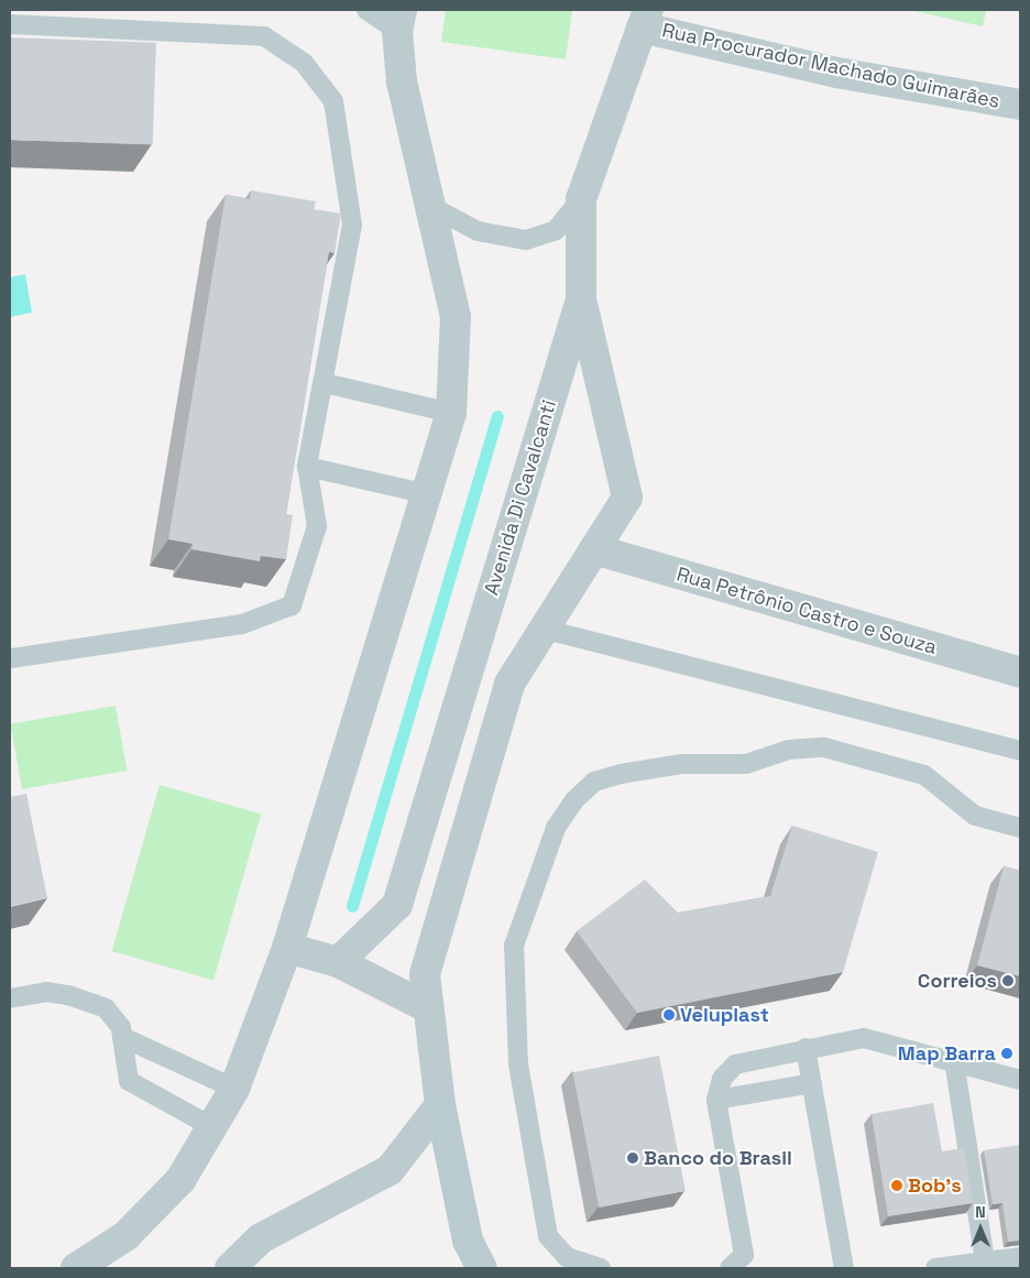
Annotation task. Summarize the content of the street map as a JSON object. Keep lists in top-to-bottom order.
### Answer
{
  "streets": {
    "street": ["Rua Procurador Machado Guimarães", "Avenida Di Cavalcanti", "Rua Petrônio Castro e Souza"]
  },
  "crossings": [
    ["Rua Procurador Machado Guimarães", "Avenida Di Cavalcanti"]
  ],
  "places": [
    "Correios",
    "Veluplast",
    "Map Barra",
    "Banco do Brasil",
    "Bob's"
  ],
  "north": "top"
}
